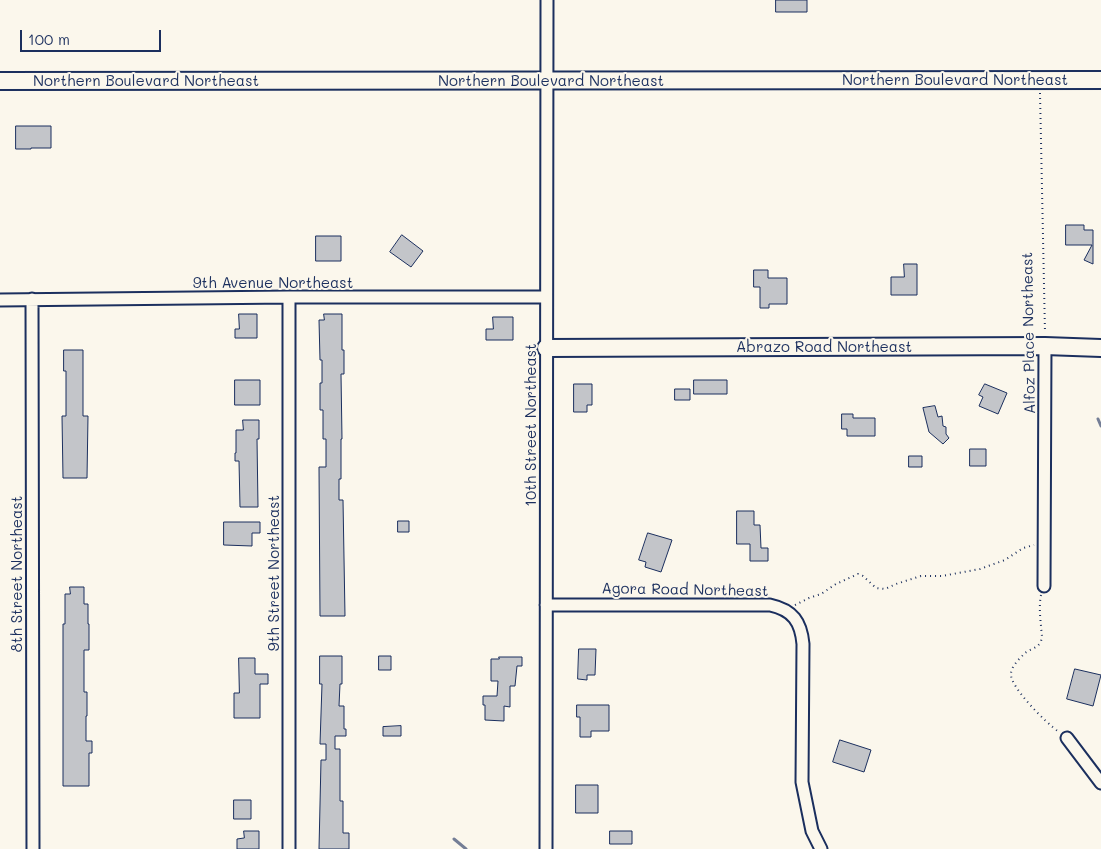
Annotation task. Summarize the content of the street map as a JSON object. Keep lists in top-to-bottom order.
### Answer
{
  "streets": {
    "main road": ["Northern Boulevard Northeast", "Abrazo Road Northeast"],
    "street": [
      "9th Avenue Northeast",
      "Alfoz Place Northeast",
      "10th Street Northeast",
      "9th Street Northeast",
      "8th Street Northeast",
      "Agora Road Northeast"
    ]
  },
  "crossings": [
    ["Northern Boulevard Northeast", "Alfoz Place Northeast"],
    ["Northern Boulevard Northeast", "10th Street Northeast"],
    ["9th Avenue Northeast", "10th Street Northeast"],
    ["9th Avenue Northeast", "9th Street Northeast"],
    ["9th Avenue Northeast", "8th Street Northeast"],
    ["Alfoz Place Northeast", "Abrazo Road Northeast"],
    ["Abrazo Road Northeast", "10th Street Northeast"],
    ["10th Street Northeast", "Agora Road Northeast"]
  ],
  "scale_bar": "100 m"
}
